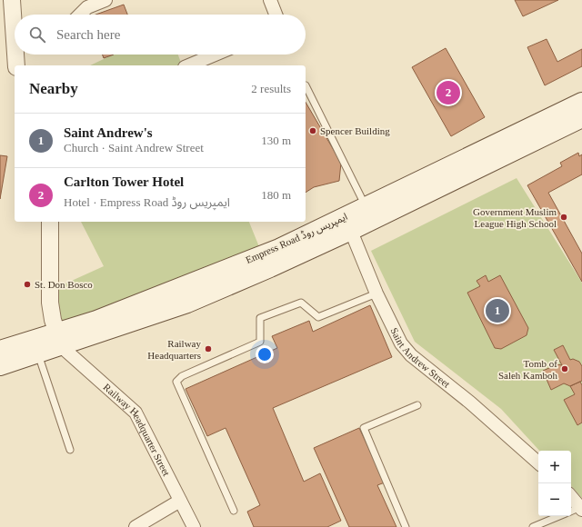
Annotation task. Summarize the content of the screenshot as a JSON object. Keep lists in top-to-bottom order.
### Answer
{
  "streets": {
    "main road": ["Empress Road ایمپریس روڈ"],
    "street": ["Saint Andrew Street", "Railway Headquarter Street"]
  },
  "crossings": [
    ["Empress Road ایمپریس روڈ", "Saint Andrew Street"],
    ["Empress Road ایمپریس روڈ", "Railway Headquarter Street"]
  ],
  "places": [
    "Spencer Building",
    "Government Muslim League High School",
    "St. Don Bosco",
    "Railway Headquarters",
    "Tomb of Saleh Kamboh"
  ],
  "page": {
    "search": "Search here",
    "heading": ["Nearby", "2 results"],
    "pins": ["2", "1"],
    "list": [
      {
        "mark": "1",
        "name": "Saint Andrew's",
        "note": "Church · Saint Andrew Street",
        "value": "130 m"
      },
      {
        "mark": "2",
        "name": "Carlton Tower Hotel",
        "note": "Hotel · Empress Road ایمپریس روڈ",
        "value": "180 m"
      }
    ],
    "map_buttons": ["+", "−"]
  }
}
